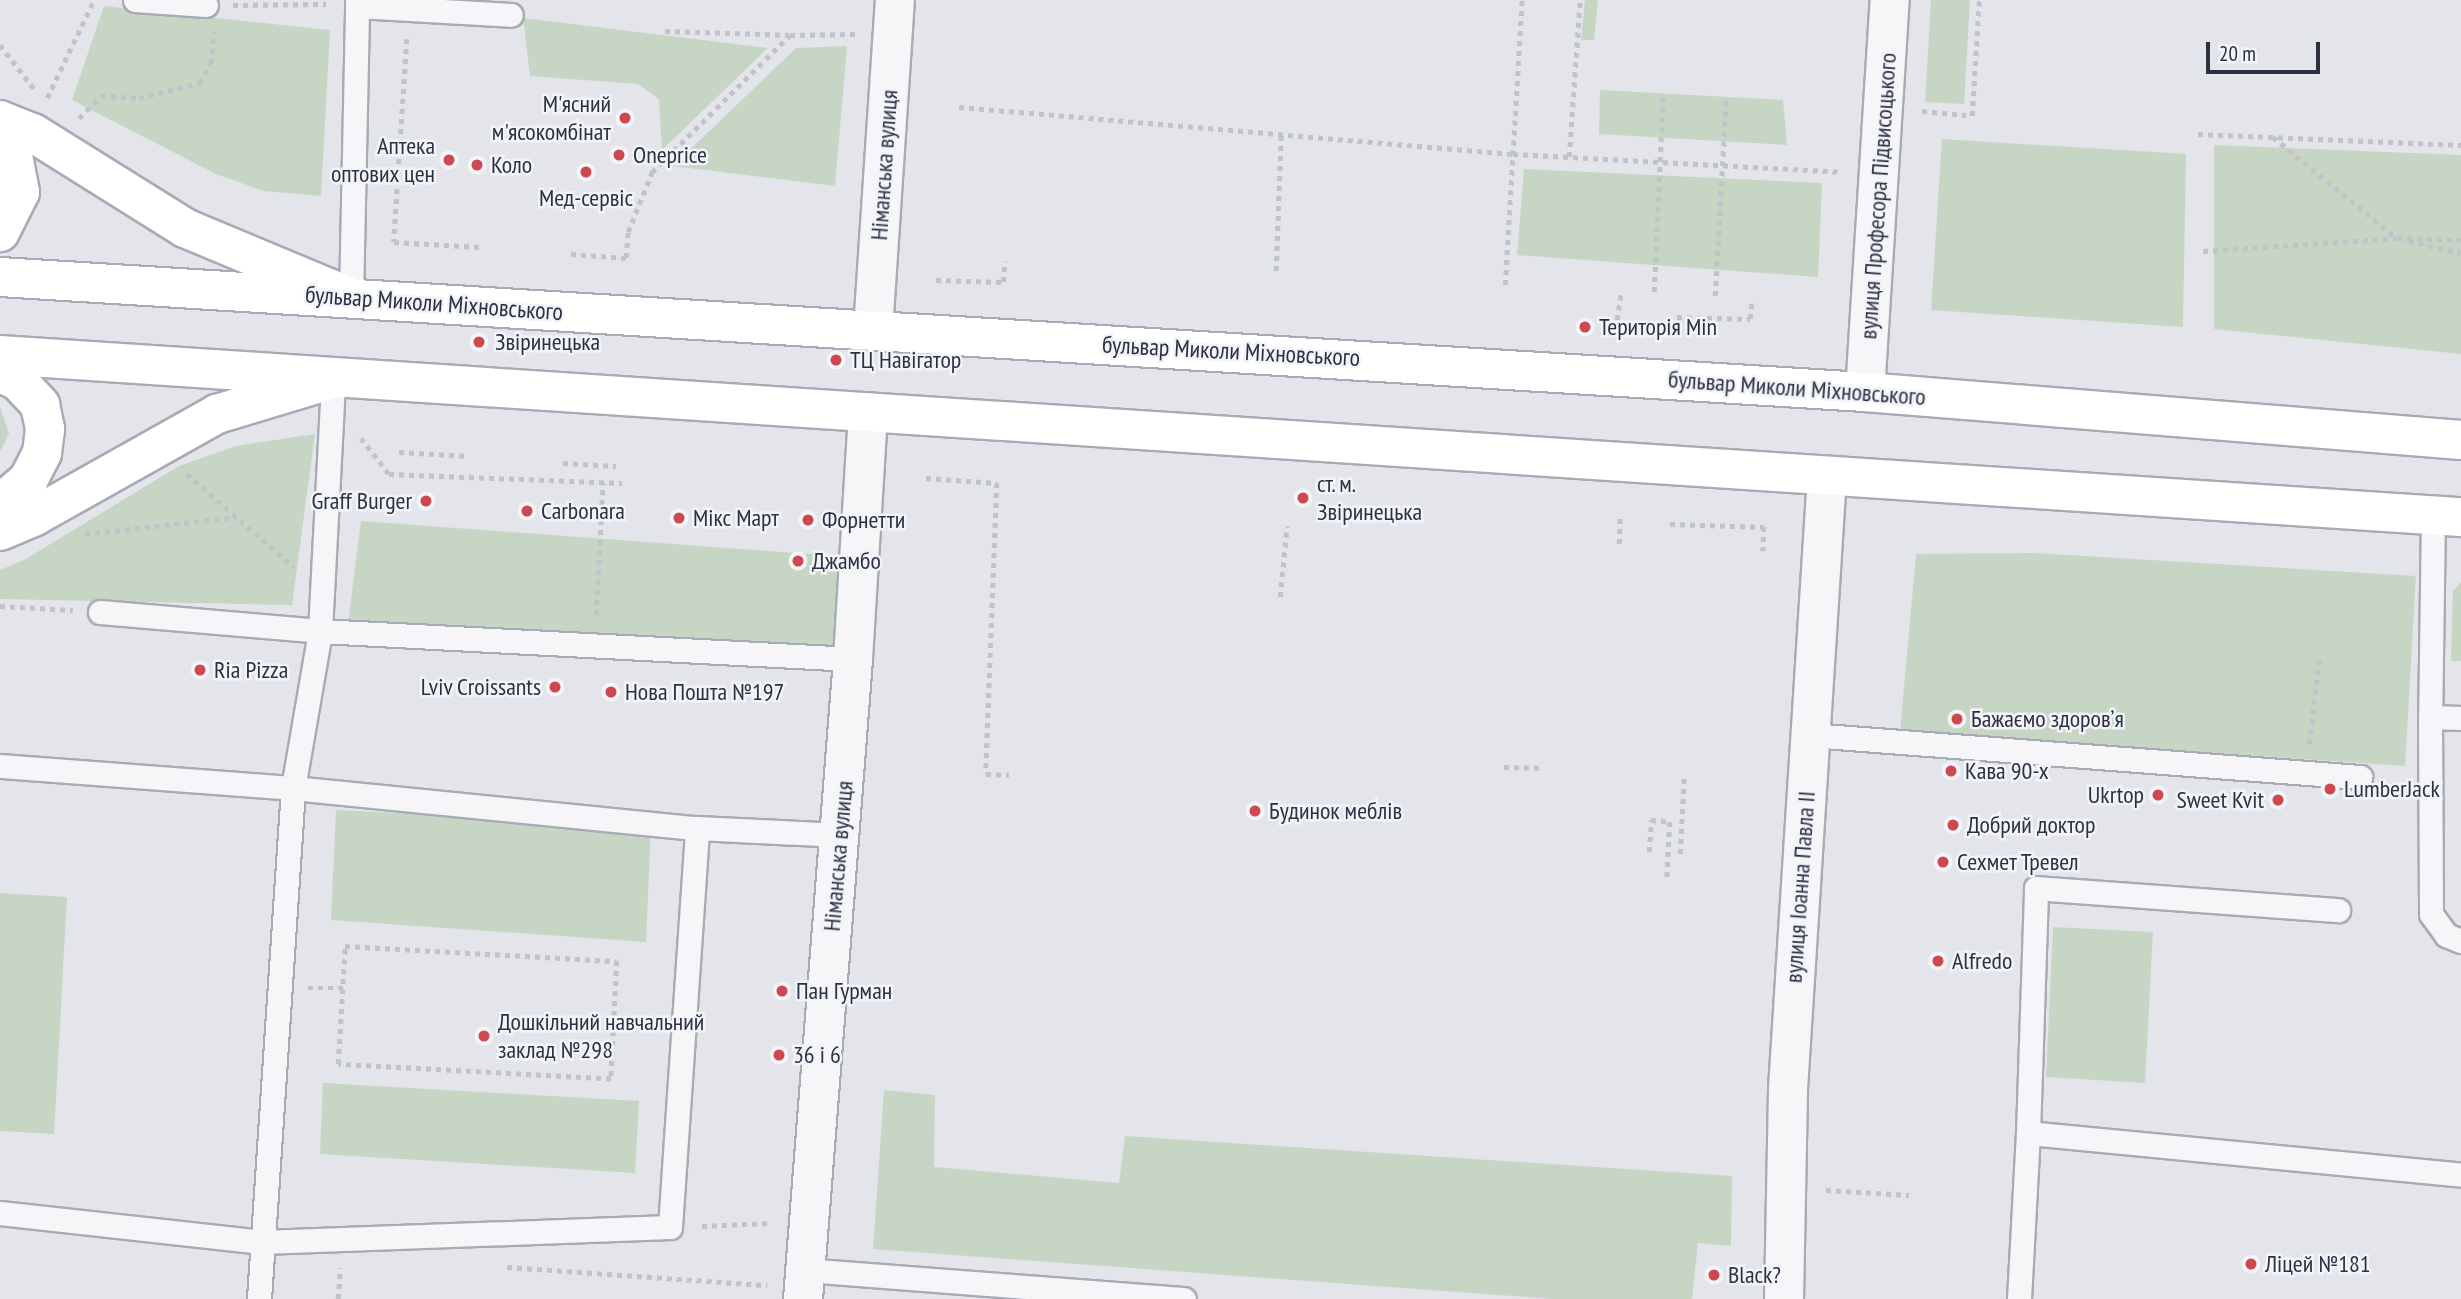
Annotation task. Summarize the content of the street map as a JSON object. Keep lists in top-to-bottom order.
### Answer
{
  "streets": {
    "main road": ["бульвар Миколи Міхновського"],
    "street": ["Німанська вулиця", "вулиця Професора Підвисоцького", "вулиця Іоанна Павла II"]
  },
  "crossings": [
    ["Німанська вулиця", "бульвар Миколи Міхновського"],
    ["вулиця Професора Підвисоцького", "бульвар Миколи Міхновського"]
  ],
  "places": [
    "М'ясний м'ясокомбінат",
    "Oneprice",
    "Аптека оптових цен",
    "Коло",
    "Мед-сервіс",
    "Територія Min",
    "Звіринецька",
    "ТЦ Навігатор",
    "ст. м. Звіринецька",
    "Graff Burger",
    "Carbonara",
    "Мікс Март",
    "Форнетти",
    "Джамбо",
    "Ria Pizza",
    "Lviv Croissants",
    "Нова Пошта №197",
    "Бажаємо здоровʼя",
    "Кава 90-х",
    "LumberJack",
    "Ukrtop",
    "Sweet Kvit",
    "Будинок меблів",
    "Добрий доктор",
    "Сехмет Тревел",
    "Alfredo",
    "Пан Гурман",
    "Дошкільний навчальний заклад №298",
    "36 і 6",
    "Ліцей №181",
    "Black?"
  ],
  "scale_bar": "20 m"
}
